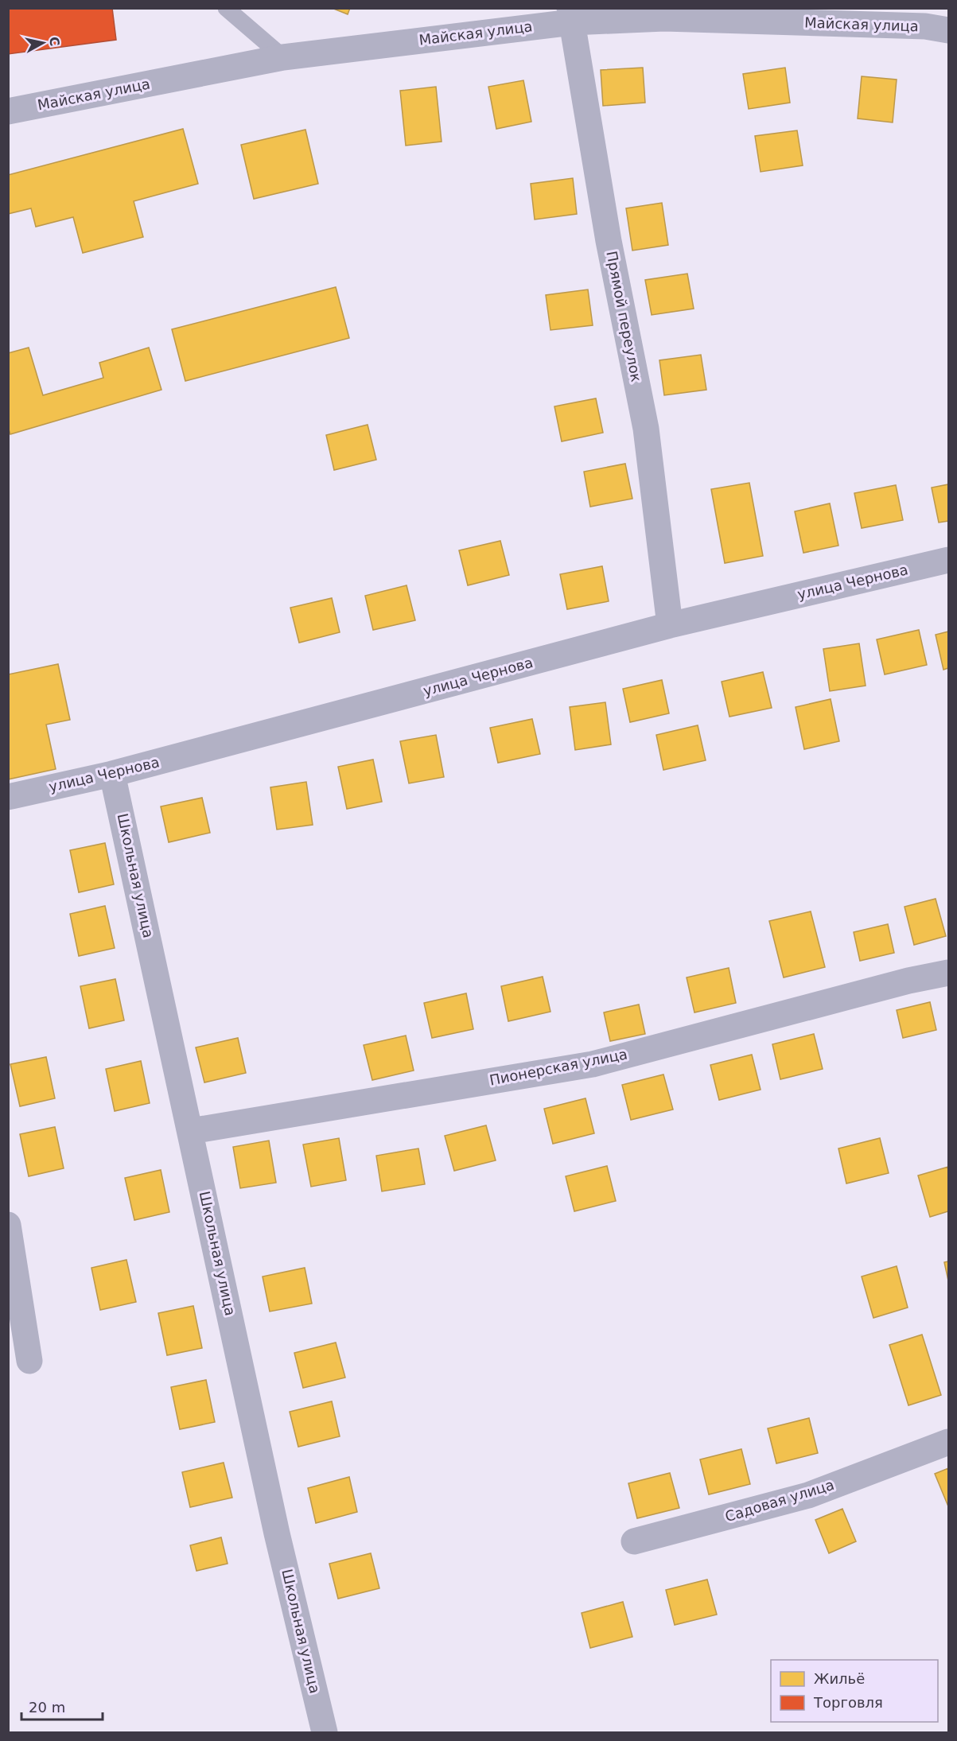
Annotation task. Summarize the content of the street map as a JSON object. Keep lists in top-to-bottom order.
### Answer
{
  "streets": {
    "street": [
      "Майская улица",
      "Прямой переулок",
      "улица Чернова",
      "Школьная улица",
      "Пионерская улица",
      "Садовая улица"
    ]
  },
  "crossings": [
    ["Майская улица", "Прямой переулок"],
    ["Прямой переулок", "улица Чернова"],
    ["улица Чернова", "Школьная улица"],
    ["Школьная улица", "Пионерская улица"]
  ],
  "legend": ["Жильё", "Торговля"],
  "scale_bar": "20 m",
  "north": "right"
}
